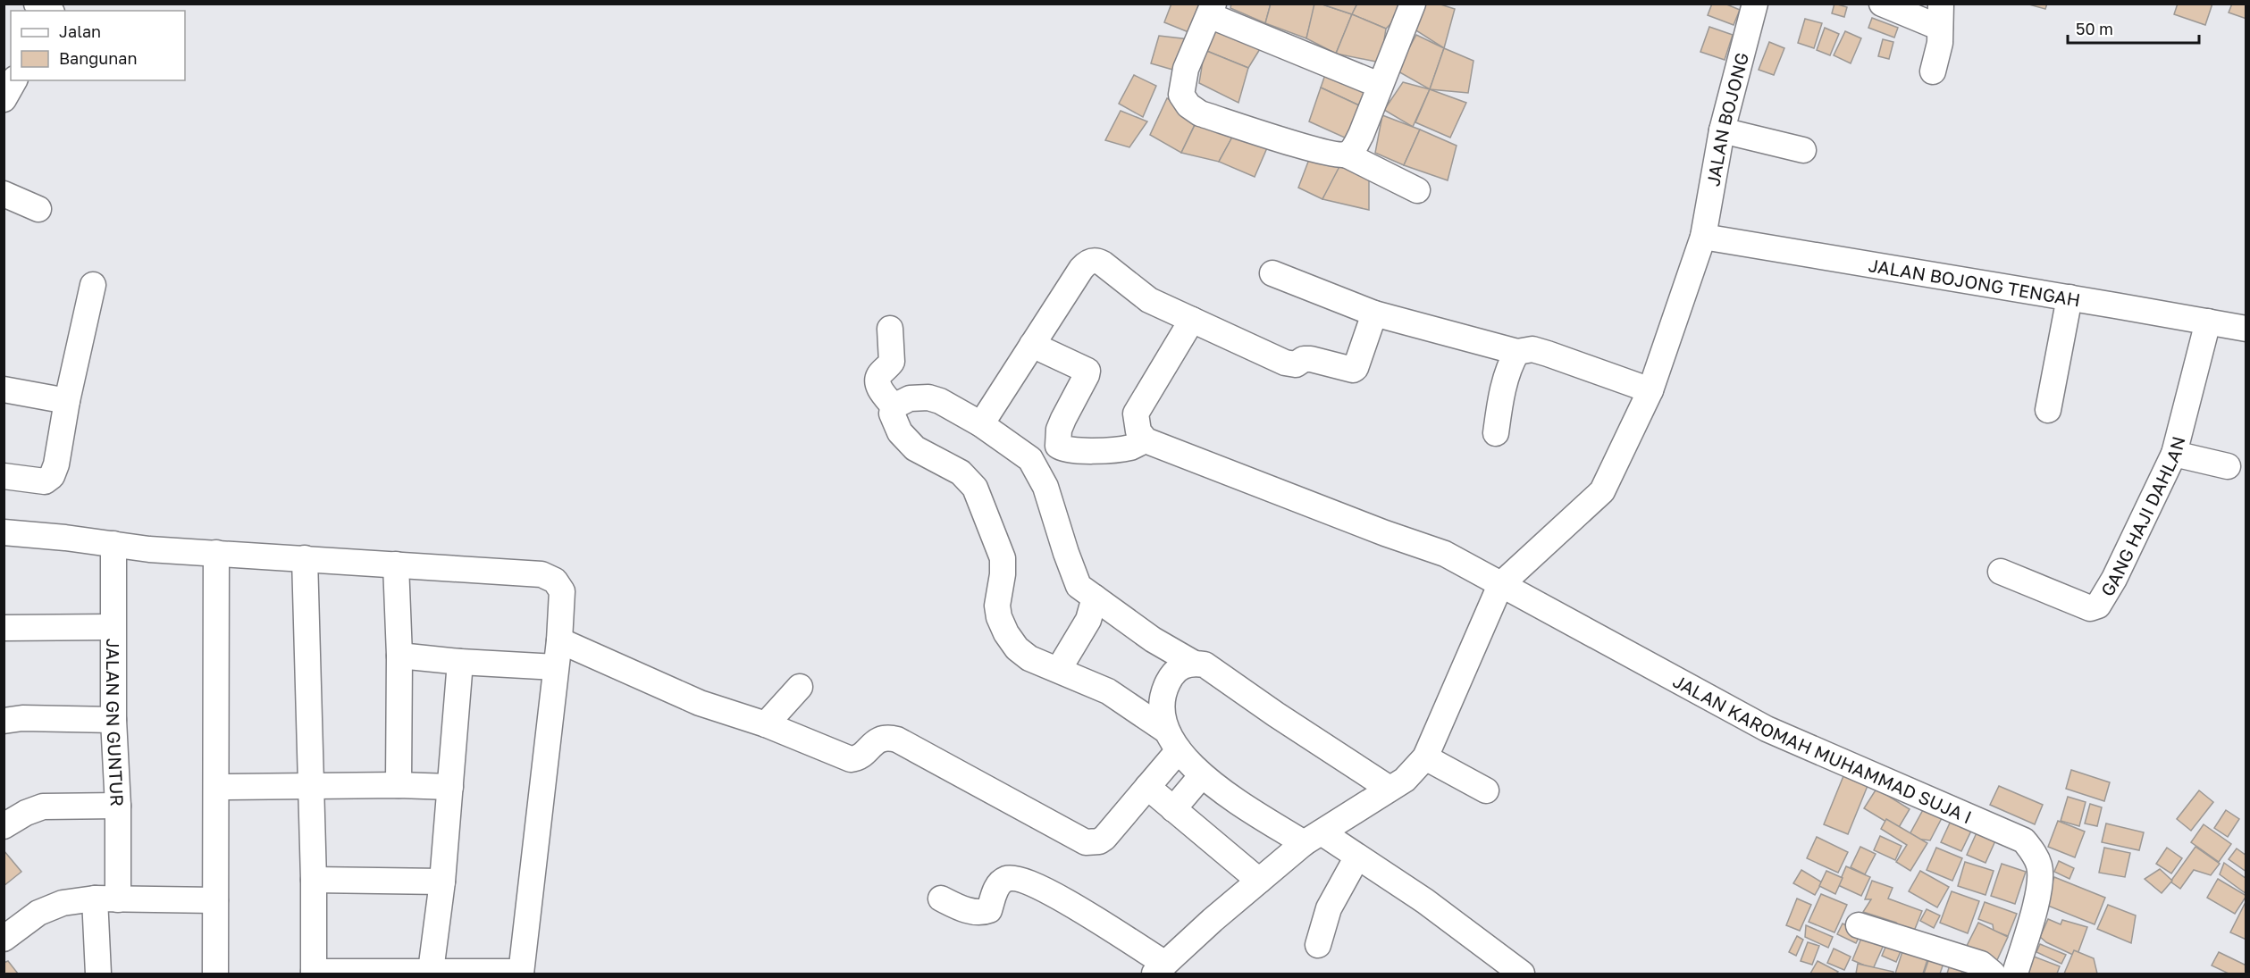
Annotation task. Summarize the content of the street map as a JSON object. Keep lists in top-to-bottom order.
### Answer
{
  "streets": {
    "street": [
      "JALAN BOJONG",
      "JALAN BOJONG TENGAH",
      "GANG HAJI DAHLAN",
      "JALAN GN GUNTUR",
      "JALAN KAROMAH MUHAMMAD SUJA I"
    ]
  },
  "crossings": [
    ["JALAN BOJONG", "JALAN BOJONG TENGAH"],
    ["JALAN BOJONG", "JALAN KAROMAH MUHAMMAD SUJA I"],
    ["JALAN BOJONG TENGAH", "GANG HAJI DAHLAN"]
  ],
  "legend": ["Jalan", "Bangunan"],
  "scale_bar": "50 m"
}
